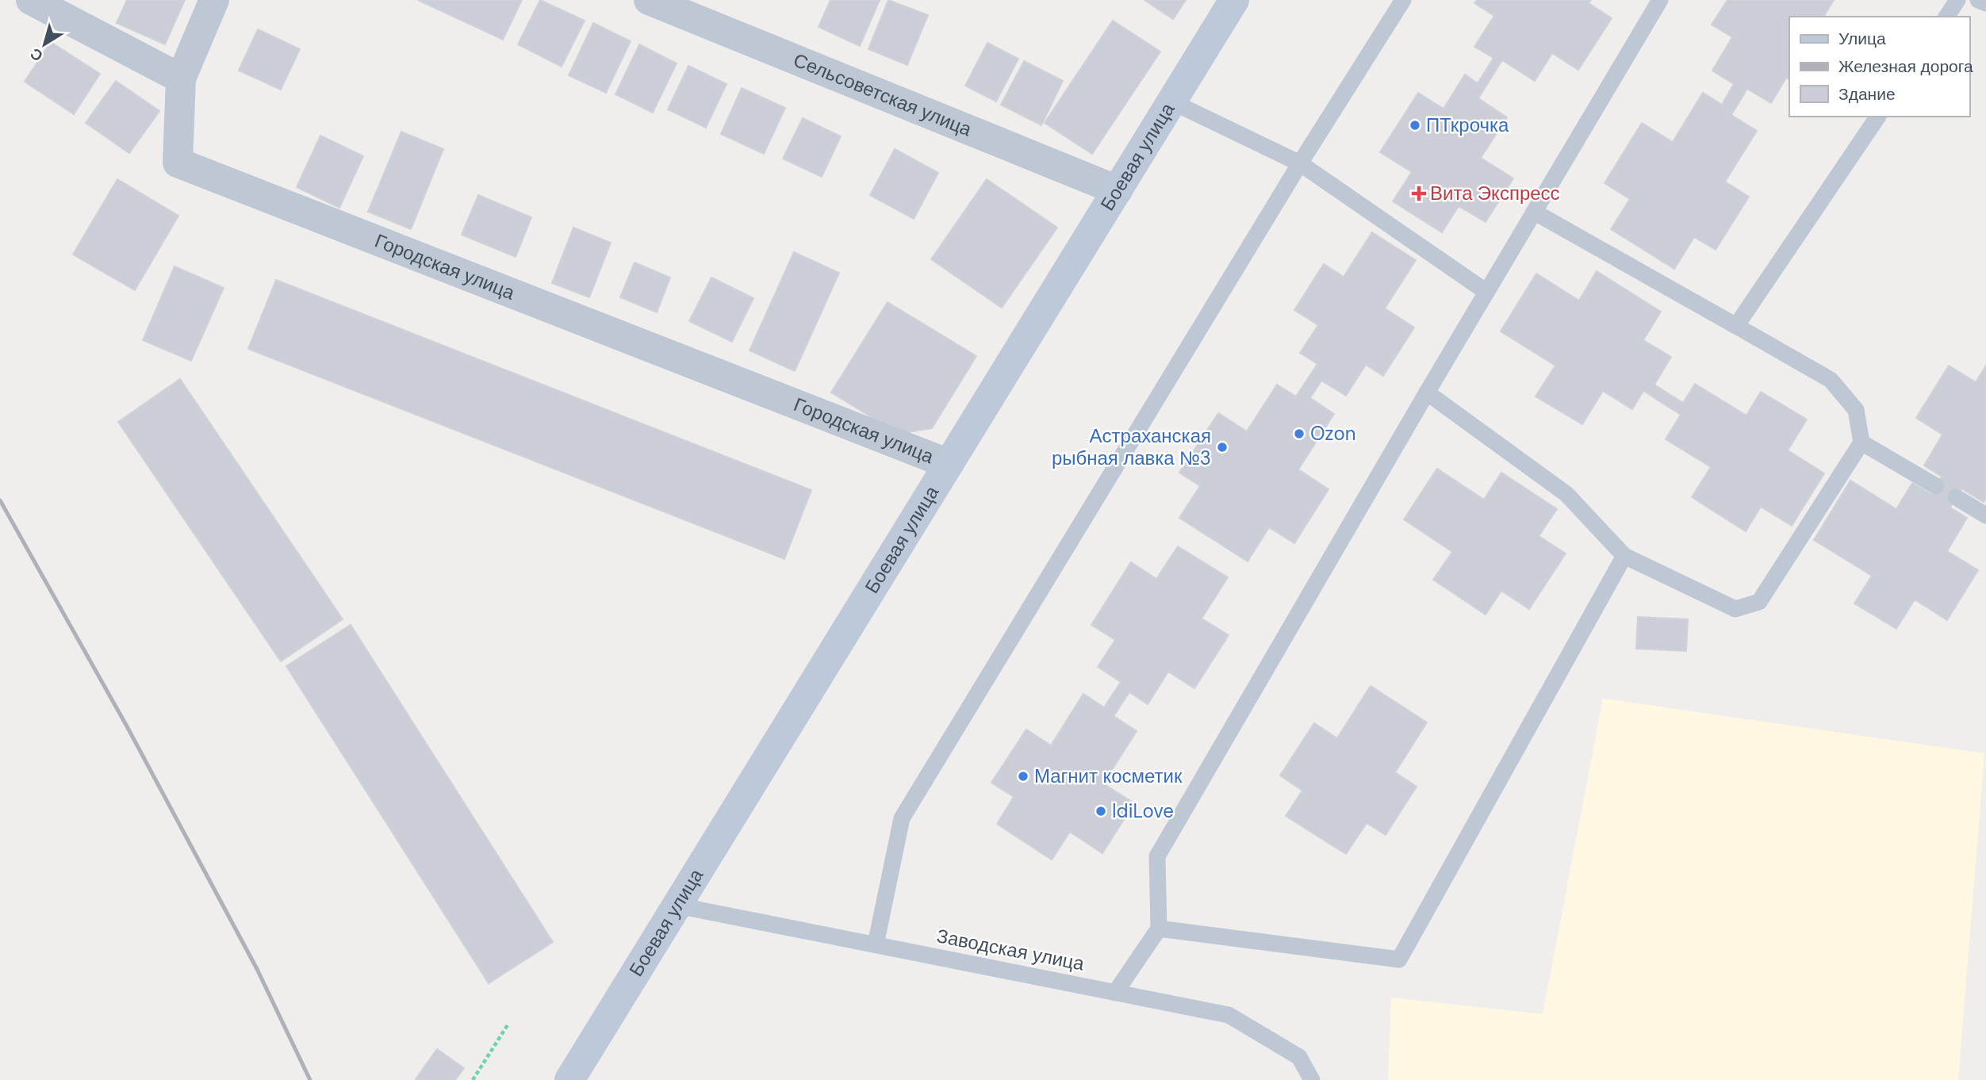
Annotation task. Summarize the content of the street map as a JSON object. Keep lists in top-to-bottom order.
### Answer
{
  "streets": {
    "main road": ["Боевая улица"],
    "street": ["Сельсоветская улица", "Городская улица"],
    "lane": ["Заводская улица"]
  },
  "crossings": [
    ["Сельсоветская улица", "Боевая улица"],
    ["Боевая улица", "Городская улица"],
    ["Боевая улица", "Заводская улица"]
  ],
  "places": {
    "other": [
      "ПТкрочка",
      "Ozon",
      "Астраханская рыбная лавка №3",
      "Магнит косметик",
      "IdiLove"
    ],
    "health": ["Вита Экспресс"]
  },
  "legend": ["Улица", "Железная дорога", "Здание"],
  "north": "bottom left"
}
